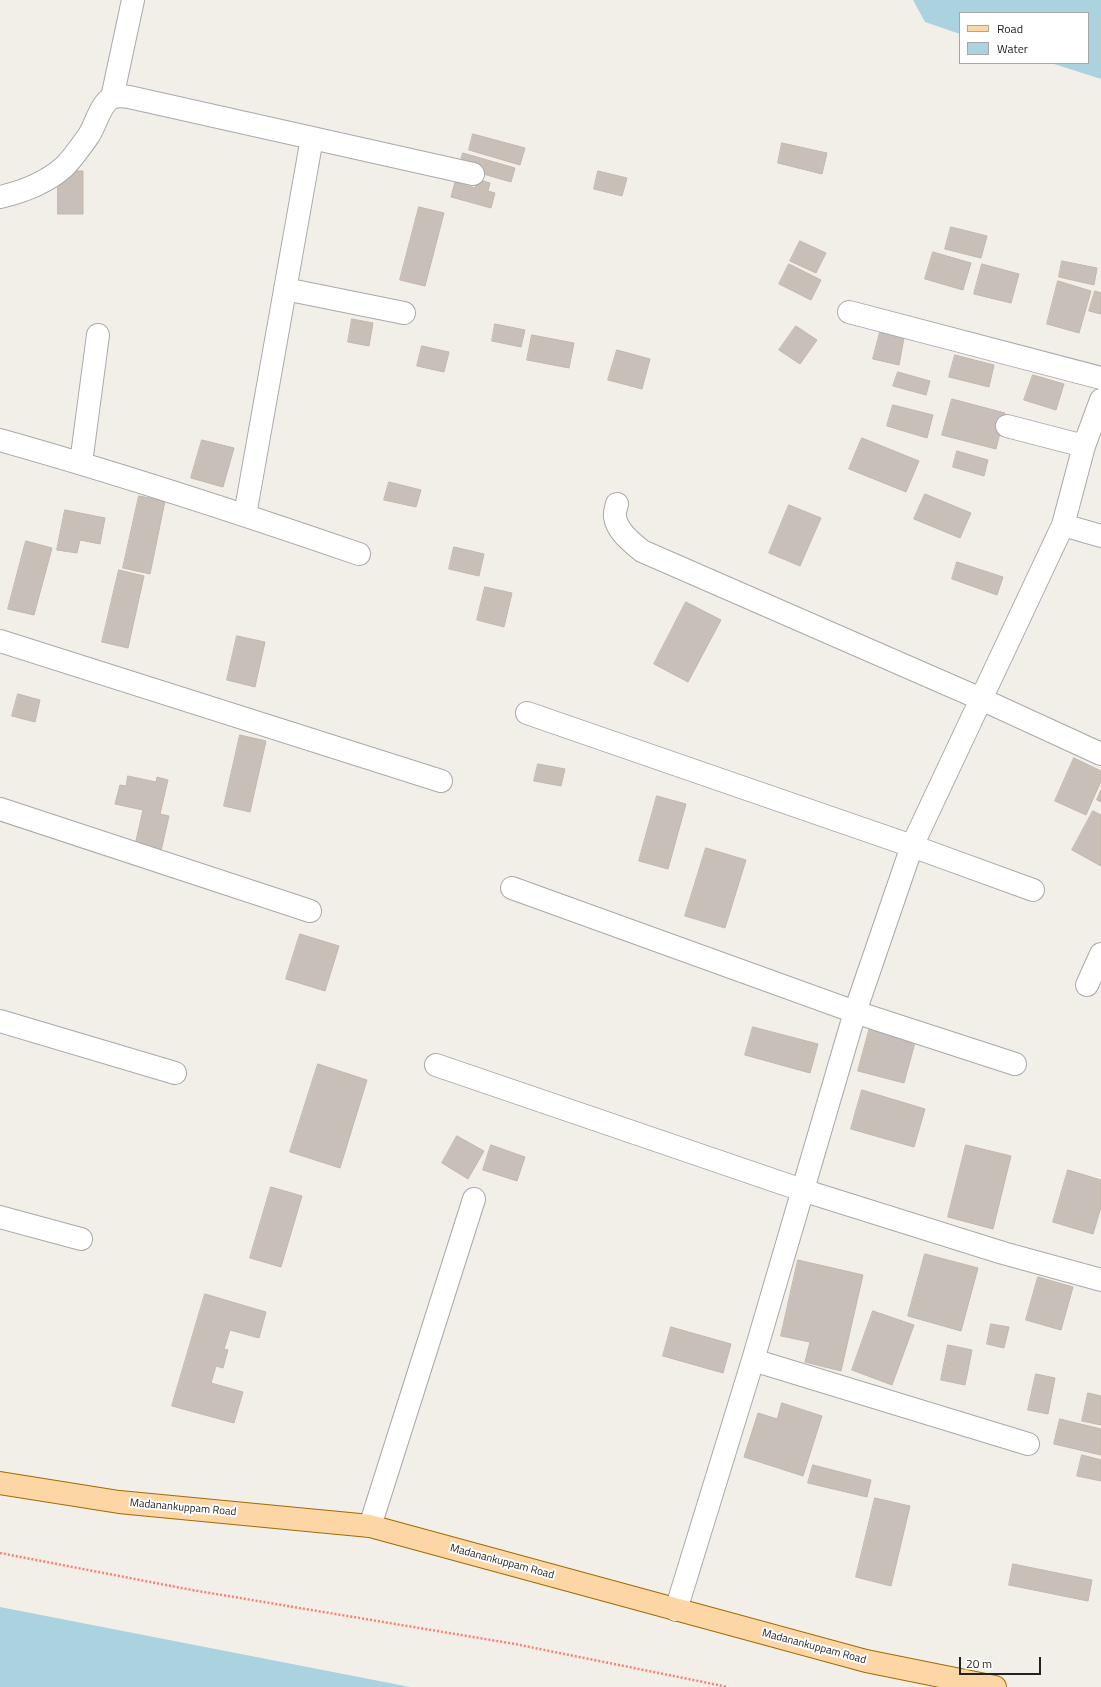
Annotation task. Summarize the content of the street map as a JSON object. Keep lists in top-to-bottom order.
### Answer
{
  "streets": {
    "main road": ["Madanankuppam Road"]
  },
  "legend": ["Road", "Water"],
  "scale_bar": "20 m"
}
